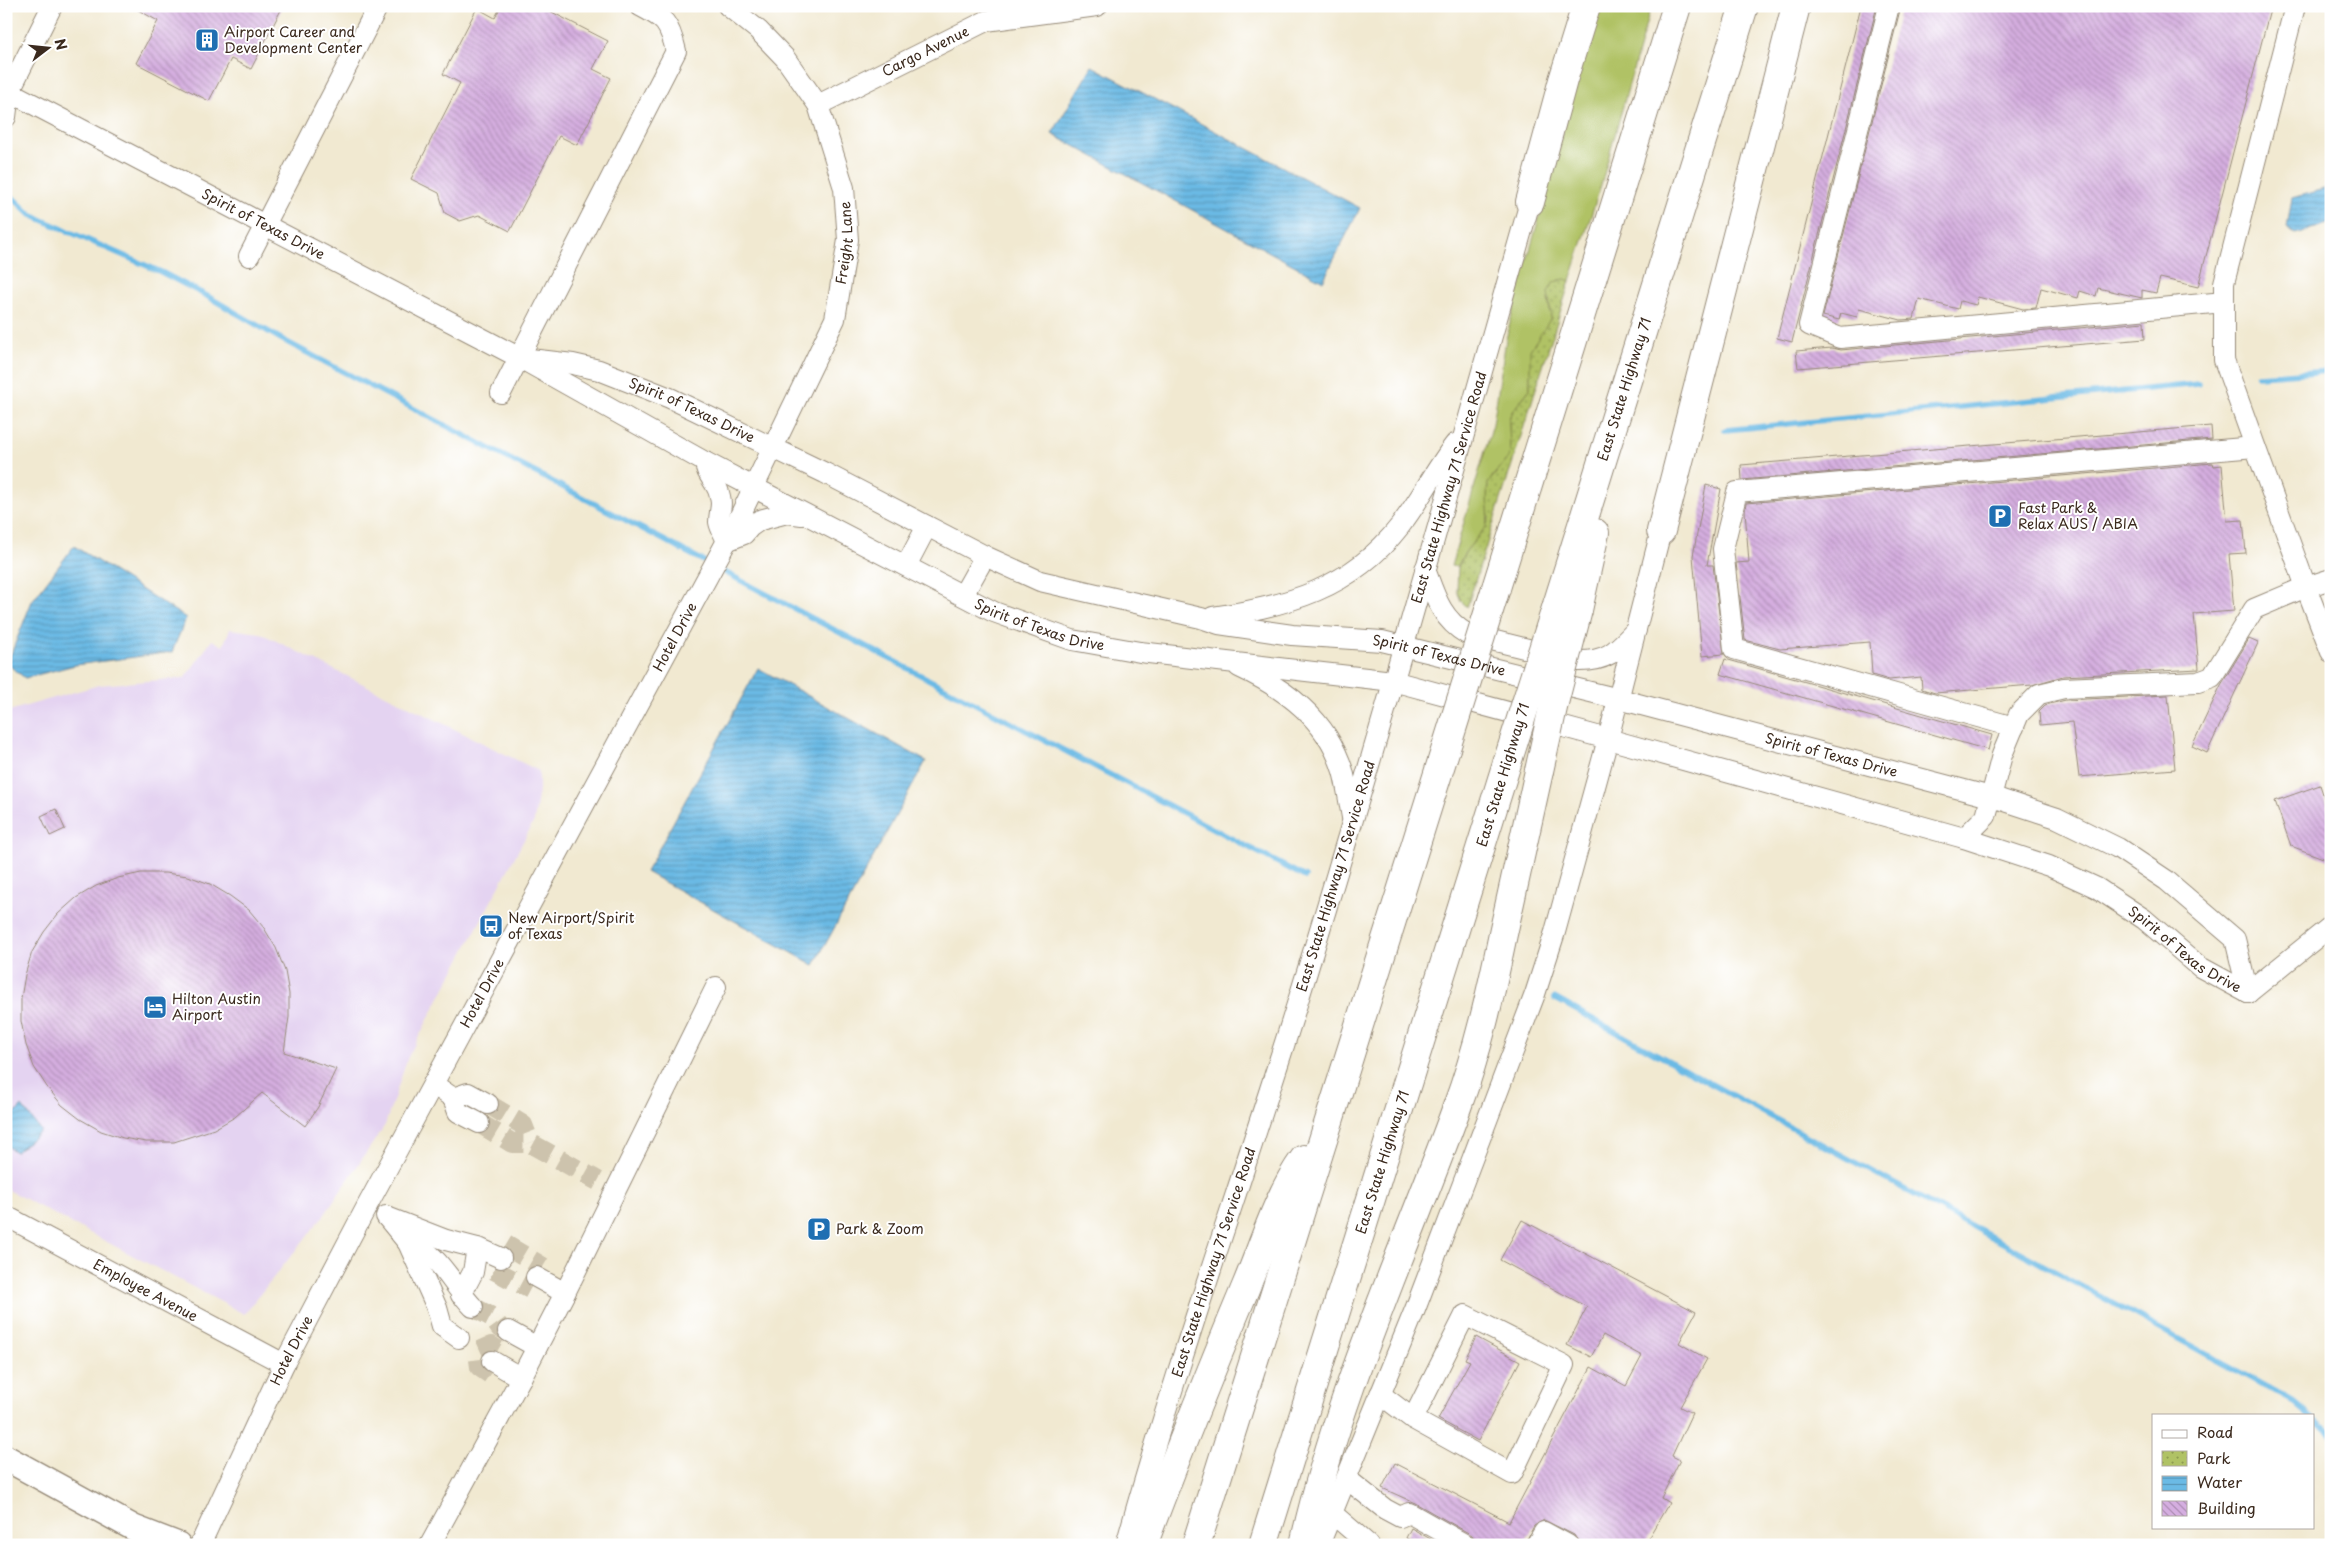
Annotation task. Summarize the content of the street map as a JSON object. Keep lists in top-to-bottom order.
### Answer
{
  "streets": {
    "highway": ["East State Highway 71"],
    "street": [
      "Cargo Avenue",
      "Spirit of Texas Drive",
      "Freight Lane",
      "East State Highway 71 Service Road",
      "Hotel Drive",
      "Employee Avenue"
    ]
  },
  "crossings": [
    ["Cargo Avenue", "Freight Lane"],
    ["Spirit of Texas Drive", "Freight Lane"],
    ["Spirit of Texas Drive", "East State Highway 71 Service Road"],
    ["Spirit of Texas Drive", "Hotel Drive"],
    ["Freight Lane", "Hotel Drive"],
    ["Hotel Drive", "Employee Avenue"]
  ],
  "places": {
    "building": ["Airport Career and Development Center"],
    "parking": ["Fast Park & Relax AUS / ABIA", "Park & Zoom"],
    "bus stop": ["New Airport/Spirit of Texas"],
    "hotel": ["Hilton Austin Airport"]
  },
  "legend": [
    "Road",
    "Park",
    "Water",
    "Building"
  ],
  "north": "right"
}
